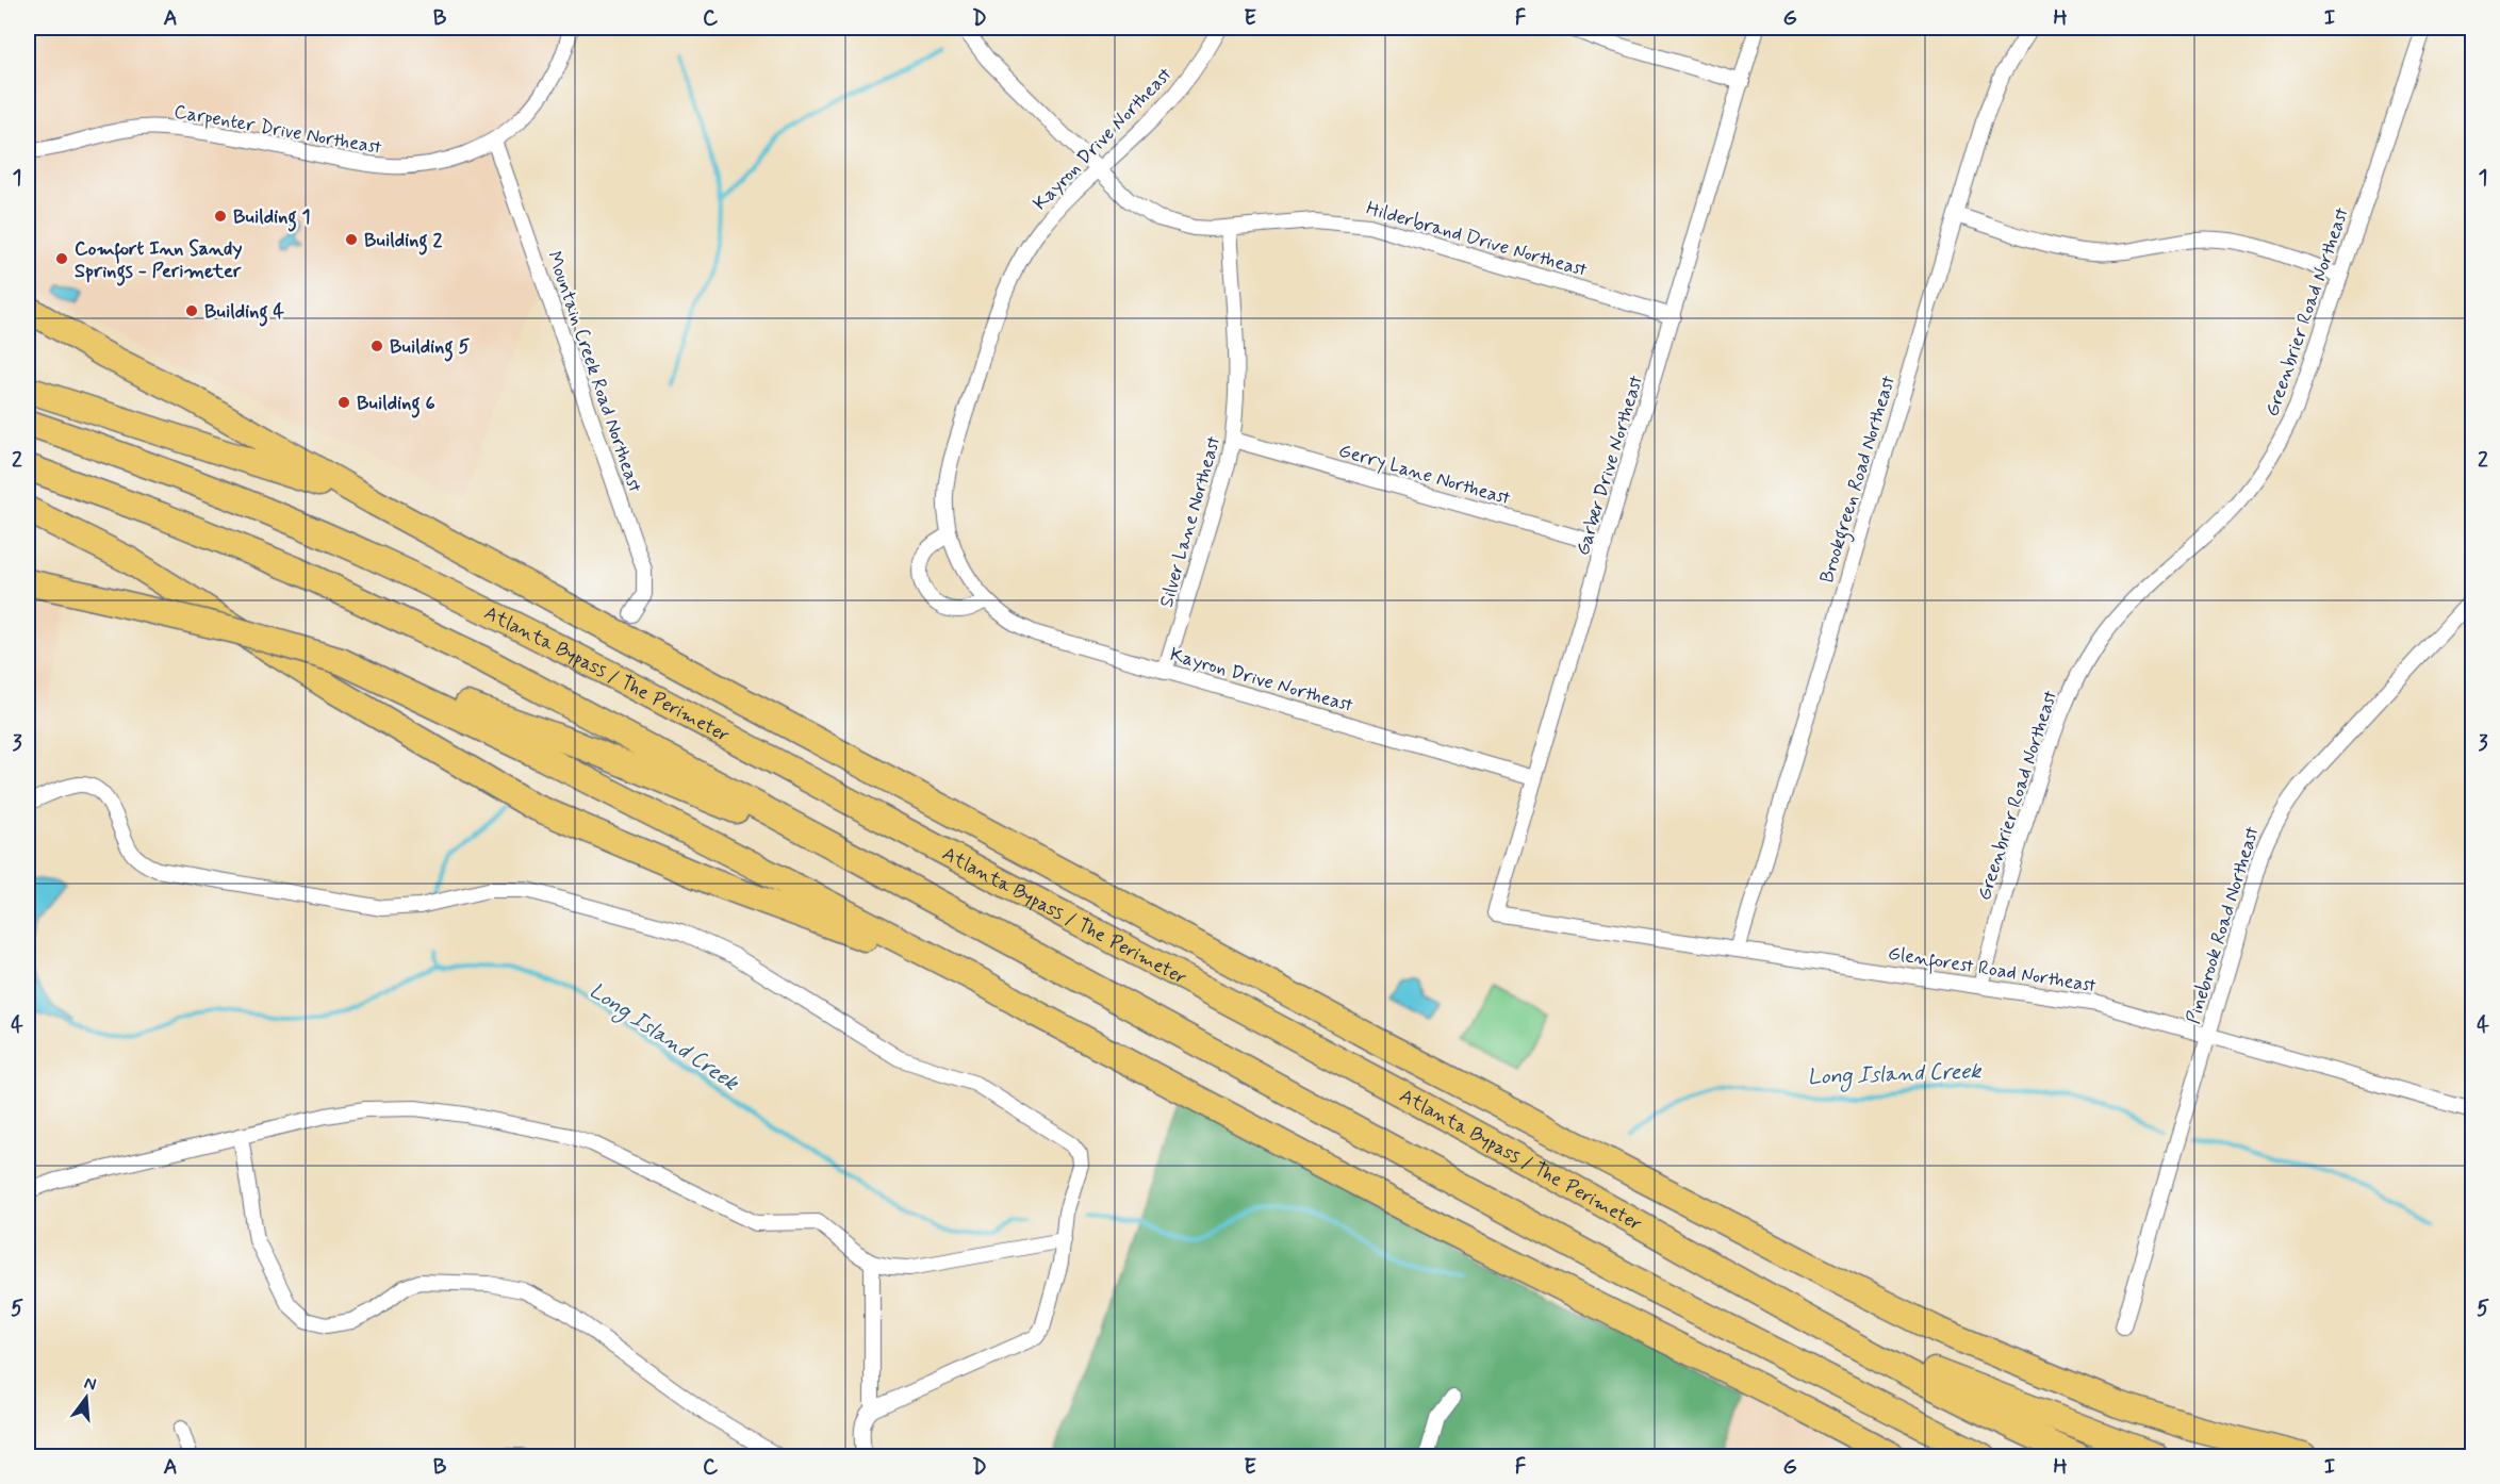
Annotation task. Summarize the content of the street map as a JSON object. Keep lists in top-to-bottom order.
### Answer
{
  "streets": {
    "highway": ["Atlanta Bypass / The Perimeter"],
    "street": [
      "Carpenter Drive Northeast",
      "Kayron Drive Northeast",
      "Hilderbrand Drive Northeast",
      "Greenbrier Road Northeast",
      "Mountain Creek Road Northeast",
      "Garber Drive Northeast",
      "Gerry Lane Northeast",
      "Brookgreen Road Northeast",
      "Silver Lane Northeast",
      "Pinebrook Road Northeast",
      "Glenforest Road Northeast"
    ]
  },
  "crossings": [
    ["Carpenter Drive Northeast", "Mountain Creek Road Northeast"],
    ["Kayron Drive Northeast", "Hilderbrand Drive Northeast"],
    ["Kayron Drive Northeast", "Garber Drive Northeast"],
    ["Kayron Drive Northeast", "Silver Lane Northeast"],
    ["Hilderbrand Drive Northeast", "Garber Drive Northeast"],
    ["Hilderbrand Drive Northeast", "Silver Lane Northeast"],
    ["Greenbrier Road Northeast", "Glenforest Road Northeast"],
    ["Garber Drive Northeast", "Gerry Lane Northeast"],
    ["Garber Drive Northeast", "Glenforest Road Northeast"],
    ["Gerry Lane Northeast", "Silver Lane Northeast"],
    ["Brookgreen Road Northeast", "Glenforest Road Northeast"],
    ["Pinebrook Road Northeast", "Glenforest Road Northeast"]
  ],
  "water": ["Long Island Creek"],
  "places": [
    "Building 1",
    "Building 2",
    "Comfort Inn Sandy Springs - Perimeter",
    "Building 4",
    "Building 5",
    "Building 6"
  ],
  "north": "top",
  "grid": {
    "columns": [
      "A",
      "B",
      "C",
      "D",
      "E",
      "F",
      "G",
      "H",
      "I"
    ],
    "rows": [
      "1",
      "2",
      "3",
      "4",
      "5"
    ]
  }
}
